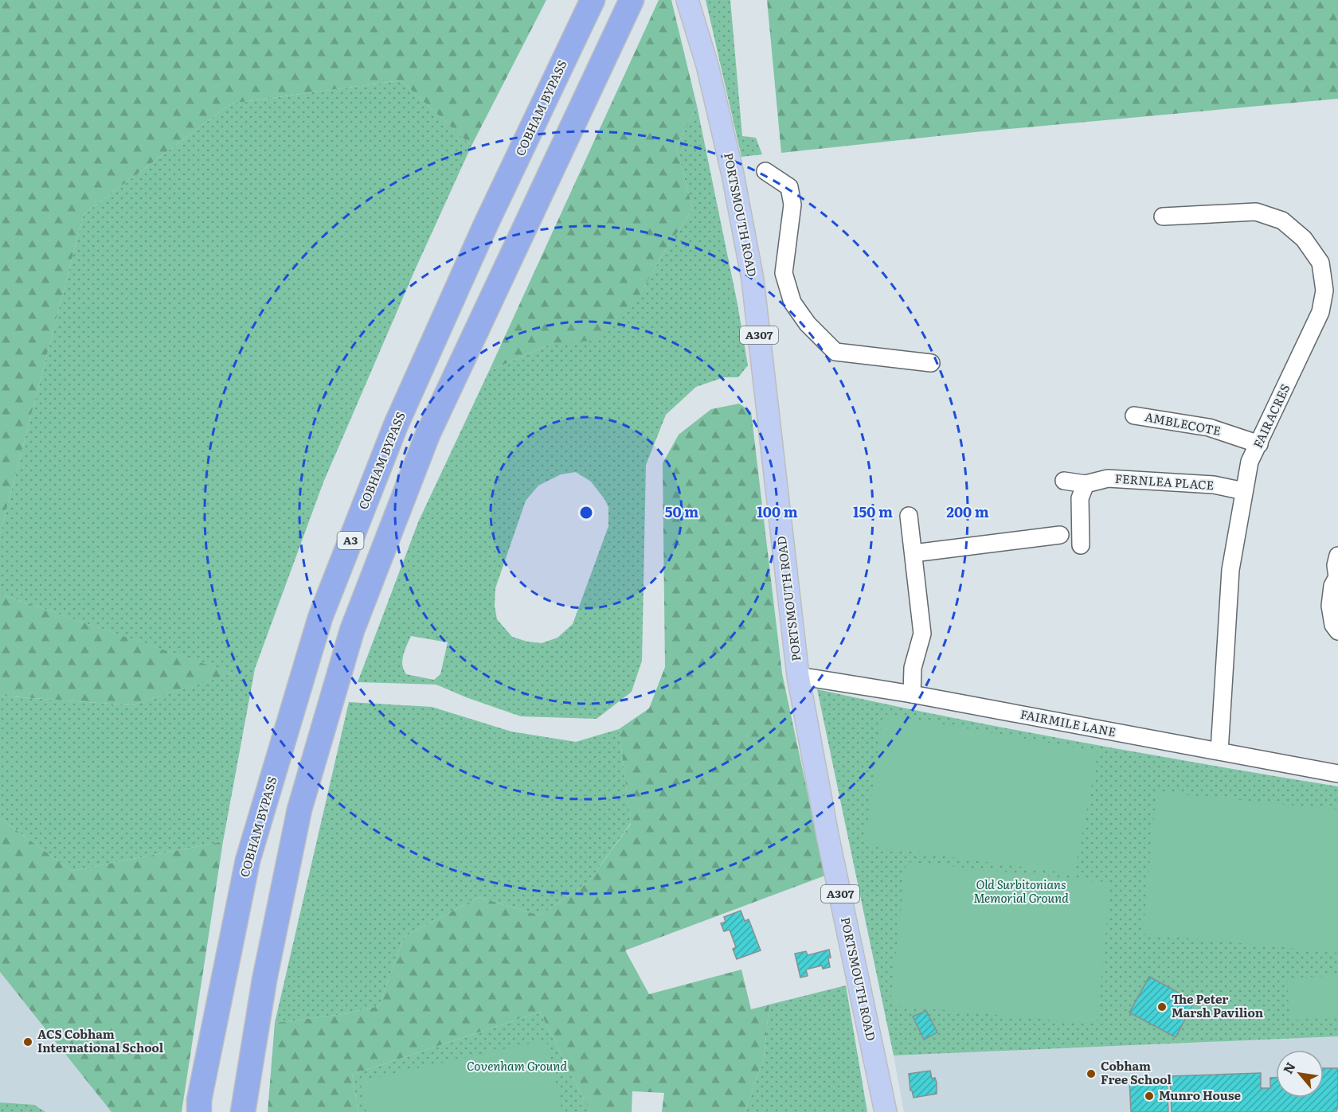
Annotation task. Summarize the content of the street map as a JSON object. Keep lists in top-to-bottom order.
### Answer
{
  "streets": {
    "highway": ["COBHAM BYPASS", "A3"],
    "main road": ["PORTSMOUTH ROAD", "A307"],
    "street": [
      "FAIRACRES",
      "AMBLECOTE",
      "FERNLEA PLACE",
      "FAIRMILE LANE"
    ]
  },
  "crossings": [
    ["PORTSMOUTH ROAD", "FAIRMILE LANE"],
    ["FAIRACRES", "AMBLECOTE"],
    ["FAIRACRES", "FERNLEA PLACE"],
    ["FAIRACRES", "FAIRMILE LANE"]
  ],
  "parks": ["Old Surbitonians Memorial Ground", "Covenham Ground"],
  "places": [
    "The Peter Marsh Pavilion",
    "ACS Cobham International School",
    "Cobham Free School",
    "Munro House"
  ],
  "north": "top left",
  "rings": [
    "50 m",
    "100 m",
    "150 m",
    "200 m"
  ]
}
